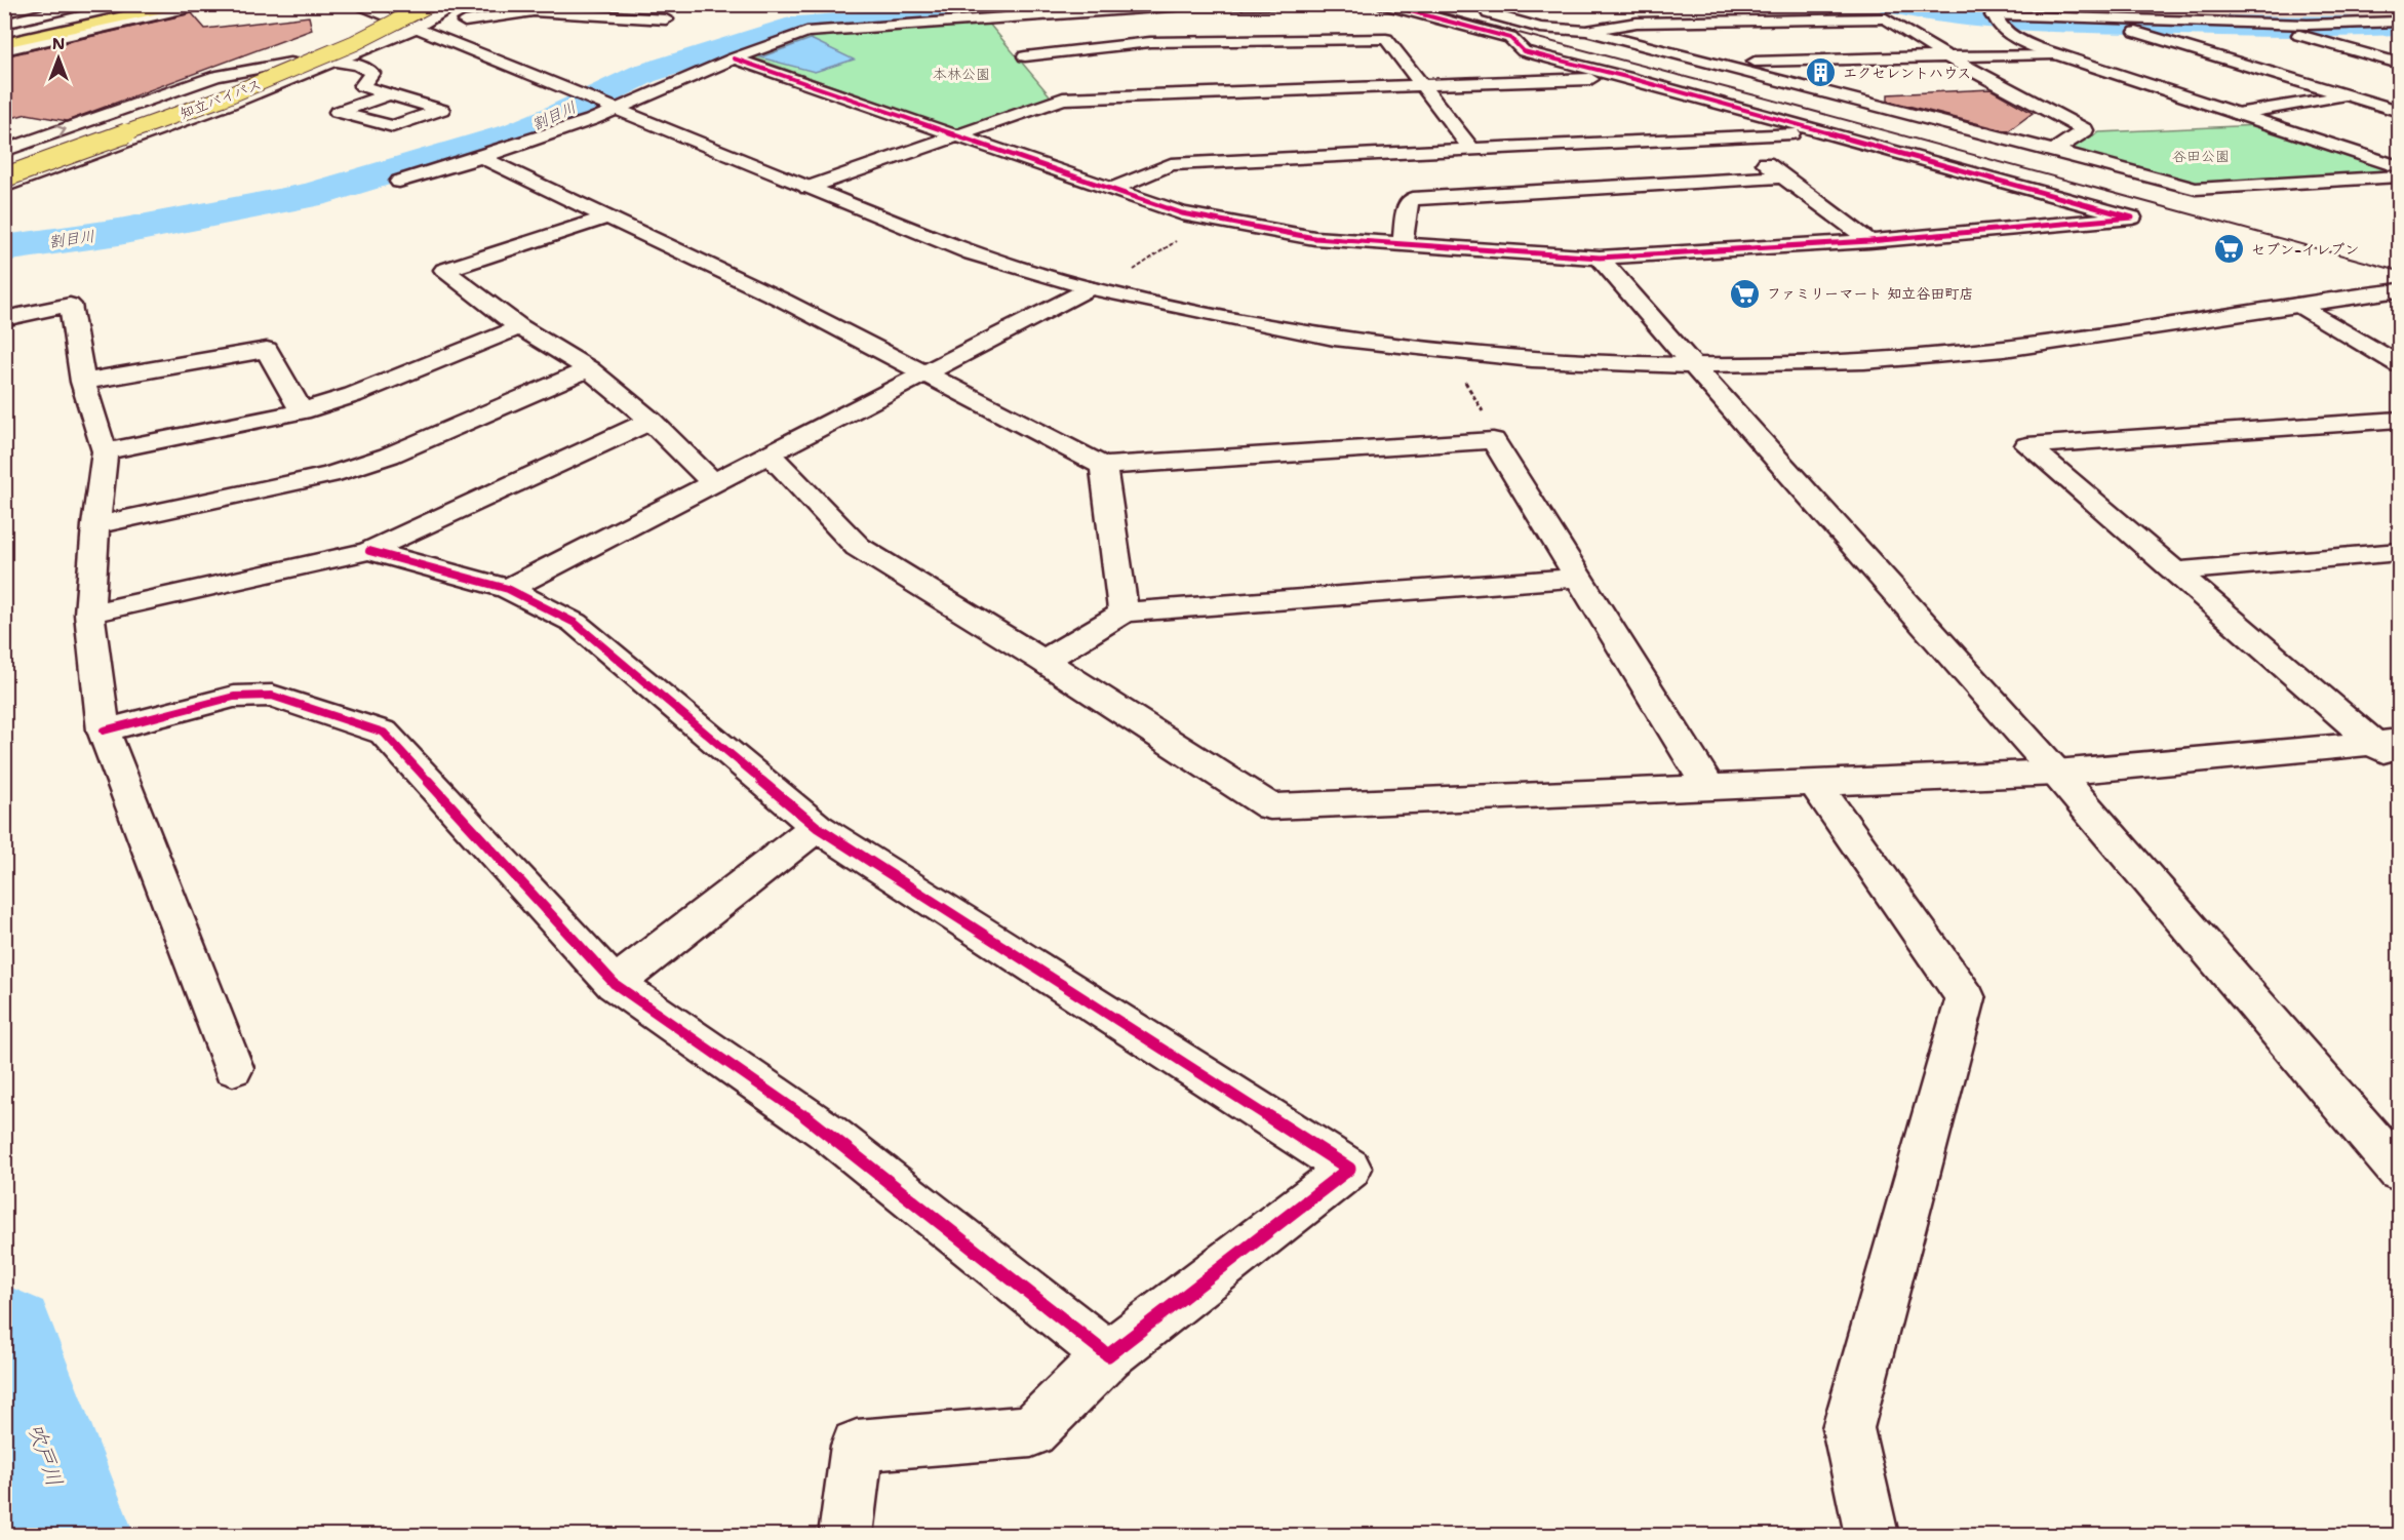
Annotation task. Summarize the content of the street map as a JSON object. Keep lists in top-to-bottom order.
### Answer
{
  "streets": {
    "highway": ["知立バイパス"]
  },
  "water": ["割目川", "吹戸川"],
  "parks": ["本林公園", "谷田公園"],
  "places": {
    "building": ["エクセレントハウス"],
    "supermarket": ["セブン-イレブン", "ファミリーマート 知立谷田町店"]
  },
  "north": "top"
}
